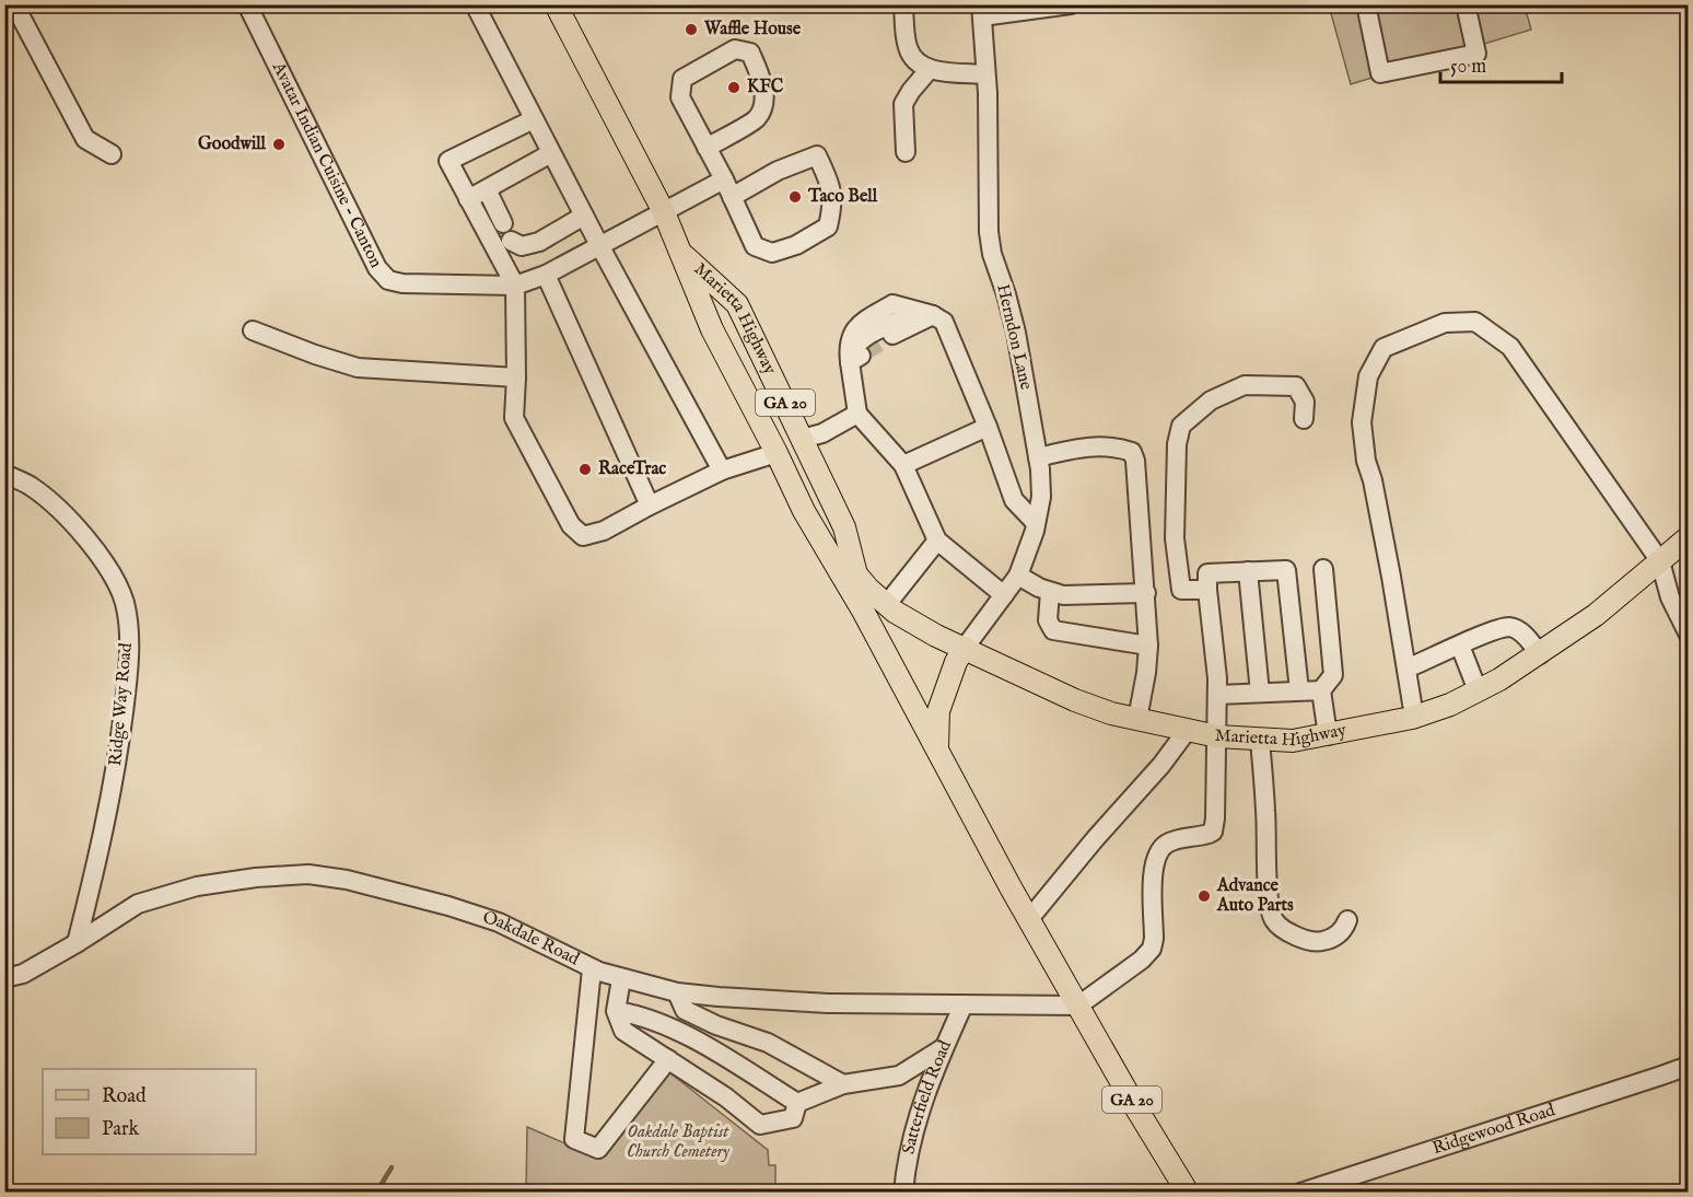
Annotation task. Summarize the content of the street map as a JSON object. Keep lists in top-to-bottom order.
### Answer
{
  "streets": {
    "main road": ["Marietta Highway", "GA 20"],
    "street": [
      "Avatar Indian Cuisine - Canton",
      "Herndon Lane",
      "Ridge Way Road",
      "Oakdale Road",
      "Satterfield Road",
      "Ridgewood Road"
    ]
  },
  "crossings": [
    ["Marietta Highway", "Herndon Lane"],
    ["Marietta Highway", "GA 20"],
    ["Marietta Highway", "Oakdale Road"],
    ["Herndon Lane", "GA 20"],
    ["GA 20", "Oakdale Road"],
    ["Ridge Way Road", "Oakdale Road"],
    ["Oakdale Road", "Satterfield Road"]
  ],
  "parks": ["Oakdale Baptist Church Cemetery"],
  "places": [
    "Waffle House",
    "KFC",
    "Goodwill",
    "Taco Bell",
    "RaceTrac",
    "Advance Auto Parts"
  ],
  "legend": ["Road", "Park"],
  "scale_bar": "50 m"
}
